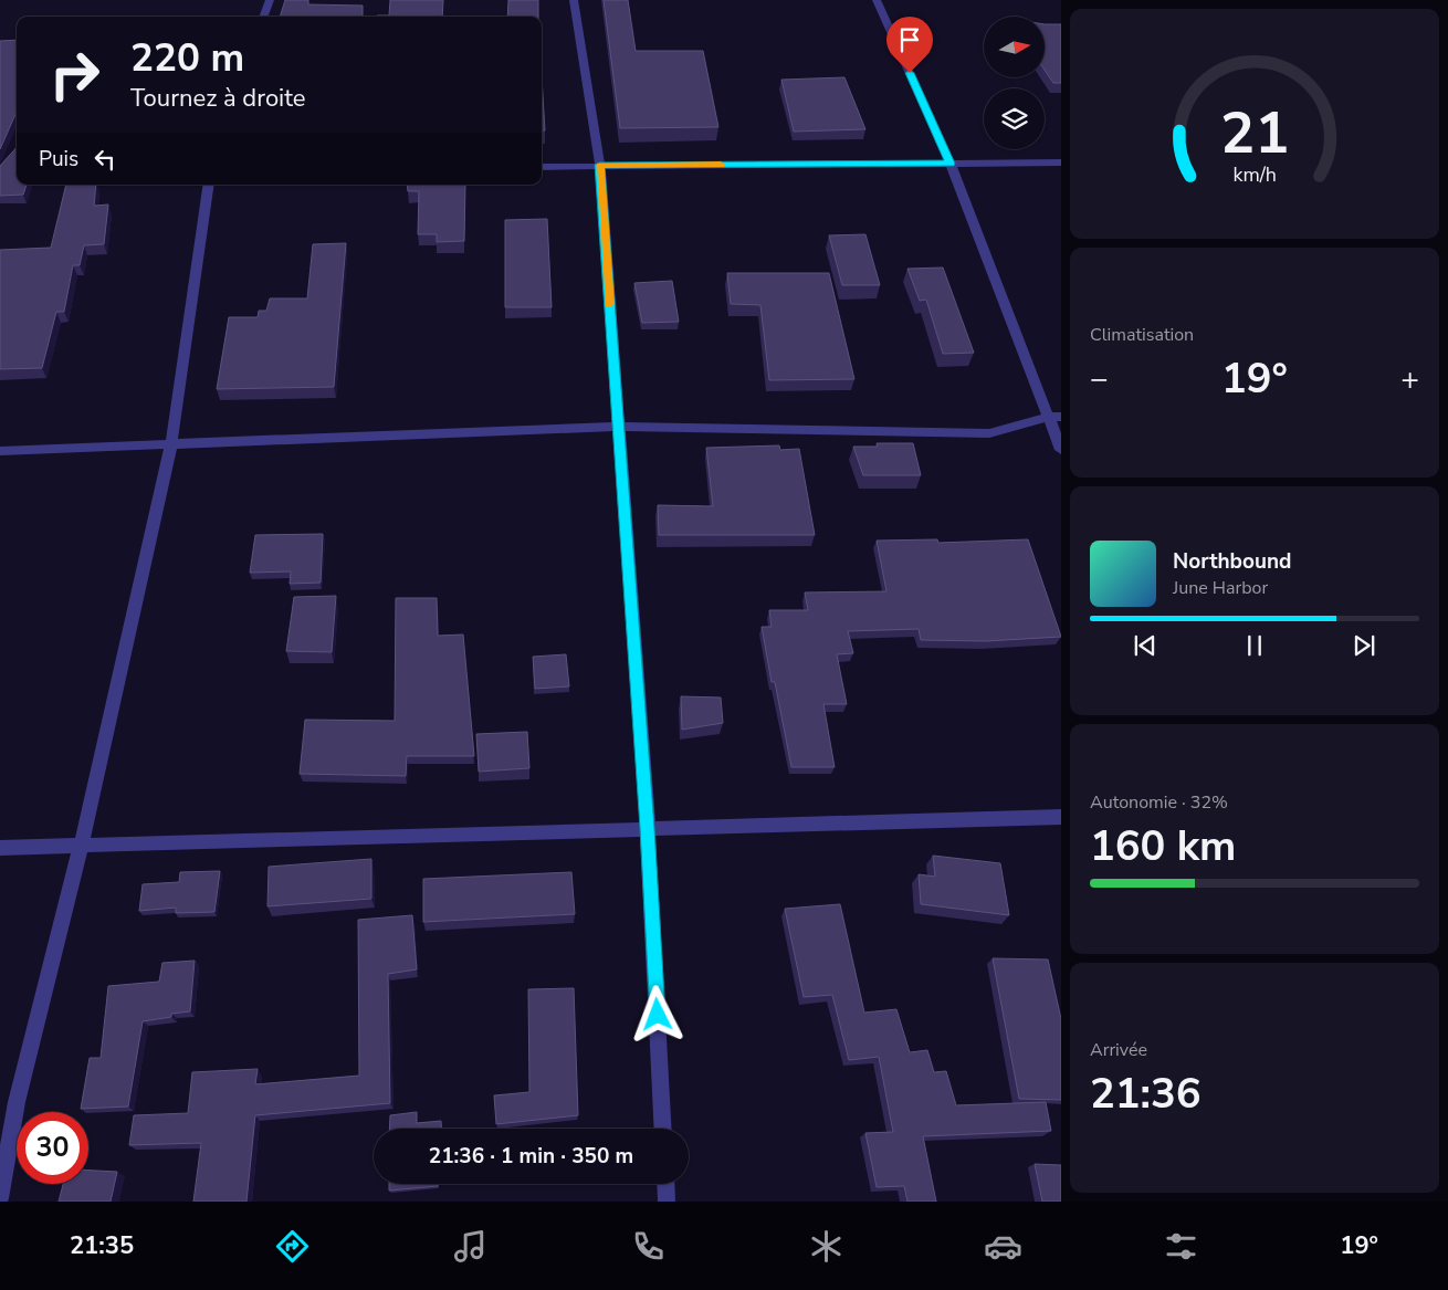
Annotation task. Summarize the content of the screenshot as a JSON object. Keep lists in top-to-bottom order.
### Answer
{
  "north": "right",
  "page": {
    "turn": ["220 m", "Tournez à droite"],
    "then": "Puis",
    "tile": [
      "Climatisation",
      ["Autonomie · 32%", "160 km"],
      ["Arrivée", "21:36"]
    ],
    "heat": ["−", "19°", "+"],
    "song": ["Northbound", "June Harbor"],
    "limit": "30",
    "trip": "21:36 · 1 min · 350 m",
    "tabs": ["21:35", "19°"],
    "gauge": ["21", "km/h"]
  }
}
